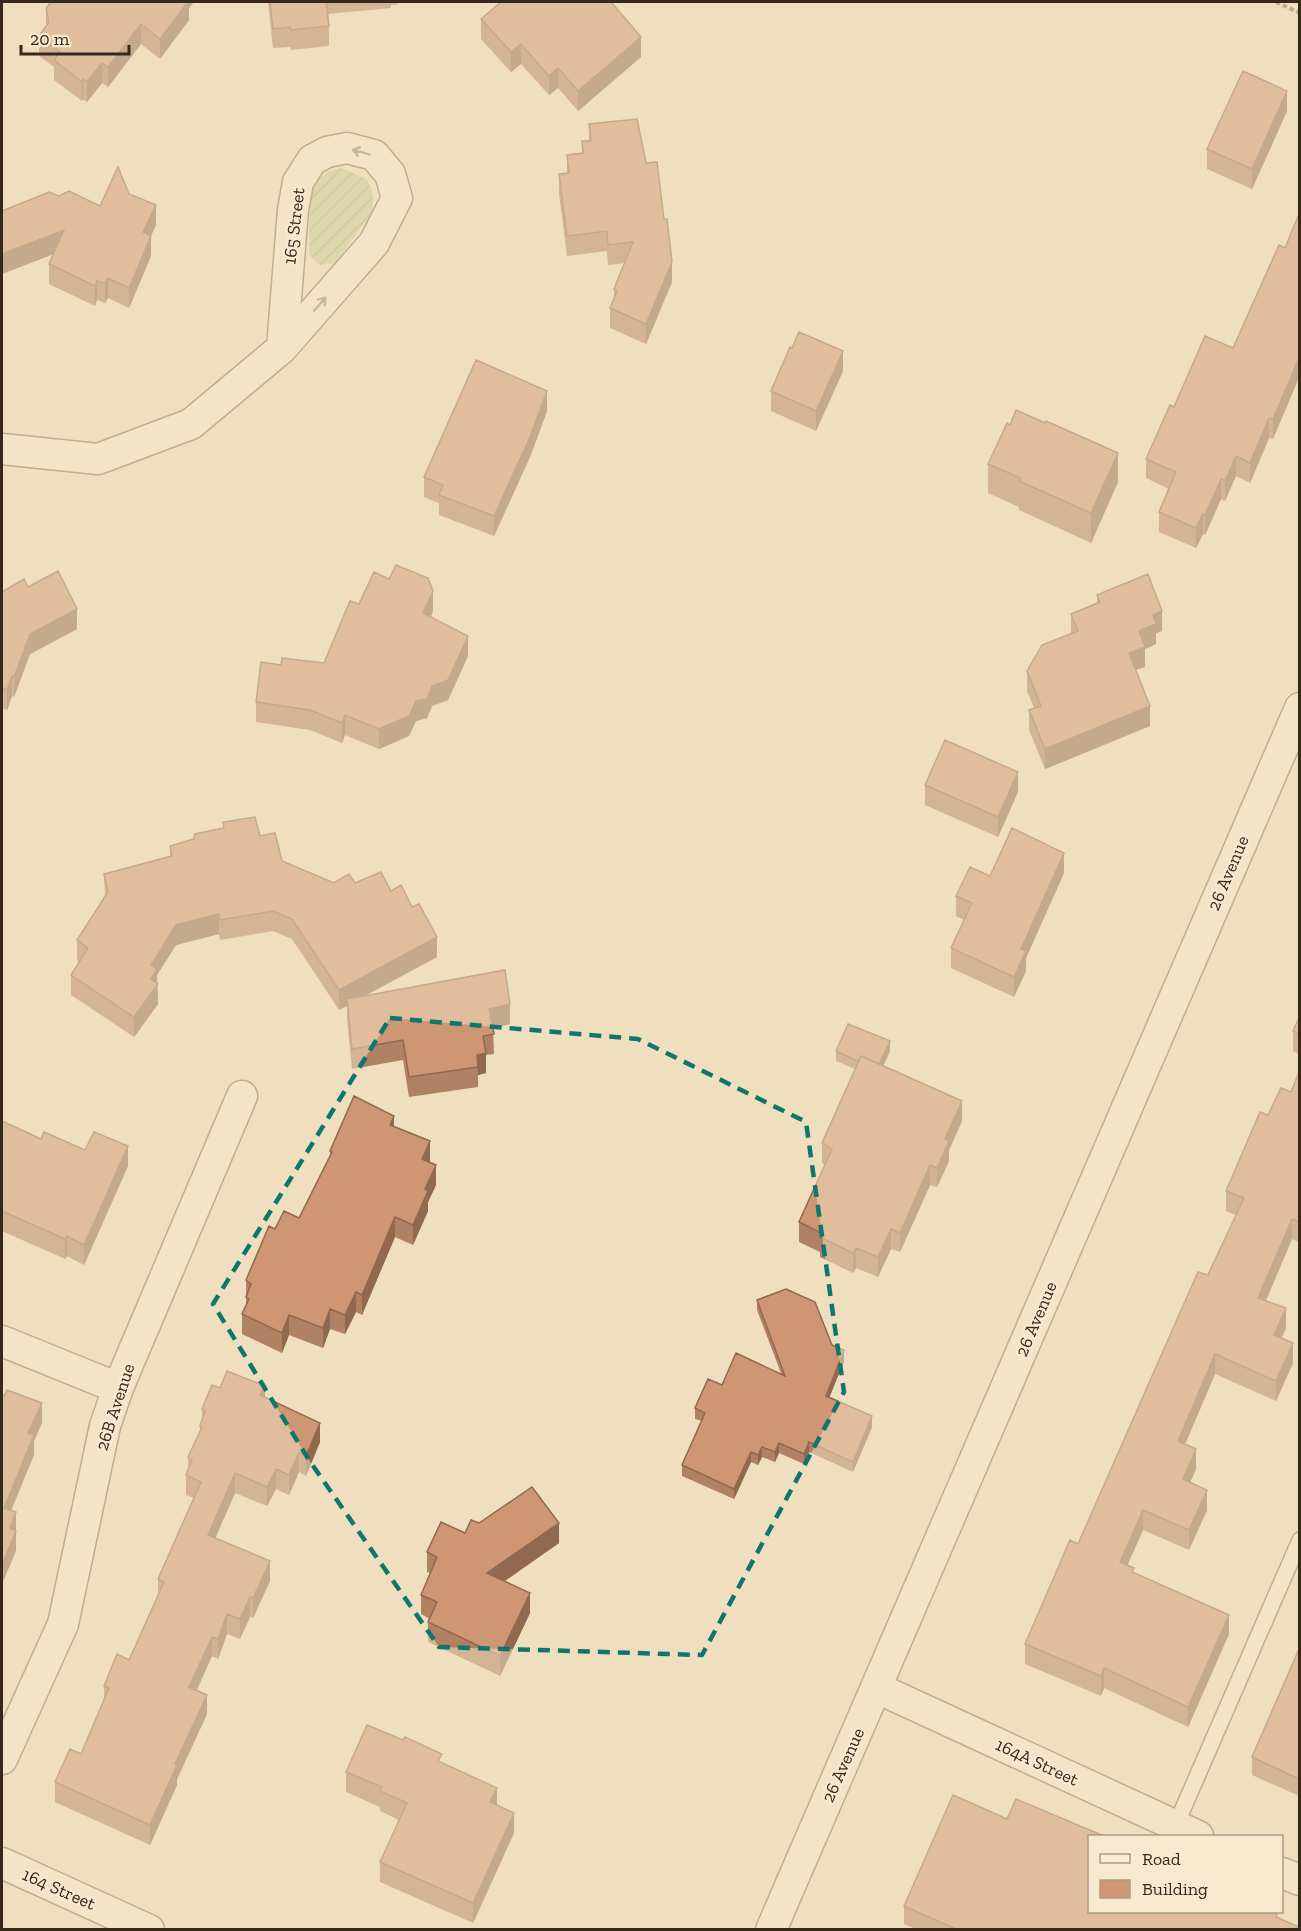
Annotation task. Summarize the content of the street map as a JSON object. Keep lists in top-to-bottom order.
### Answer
{
  "streets": {
    "street": [
      "165 Street",
      "26 Avenue",
      "26B Avenue",
      "164A Street",
      "164 Street"
    ]
  },
  "crossings": [
    ["26 Avenue", "164A Street"]
  ],
  "legend": ["Road", "Building"],
  "scale_bar": "20 m"
}
